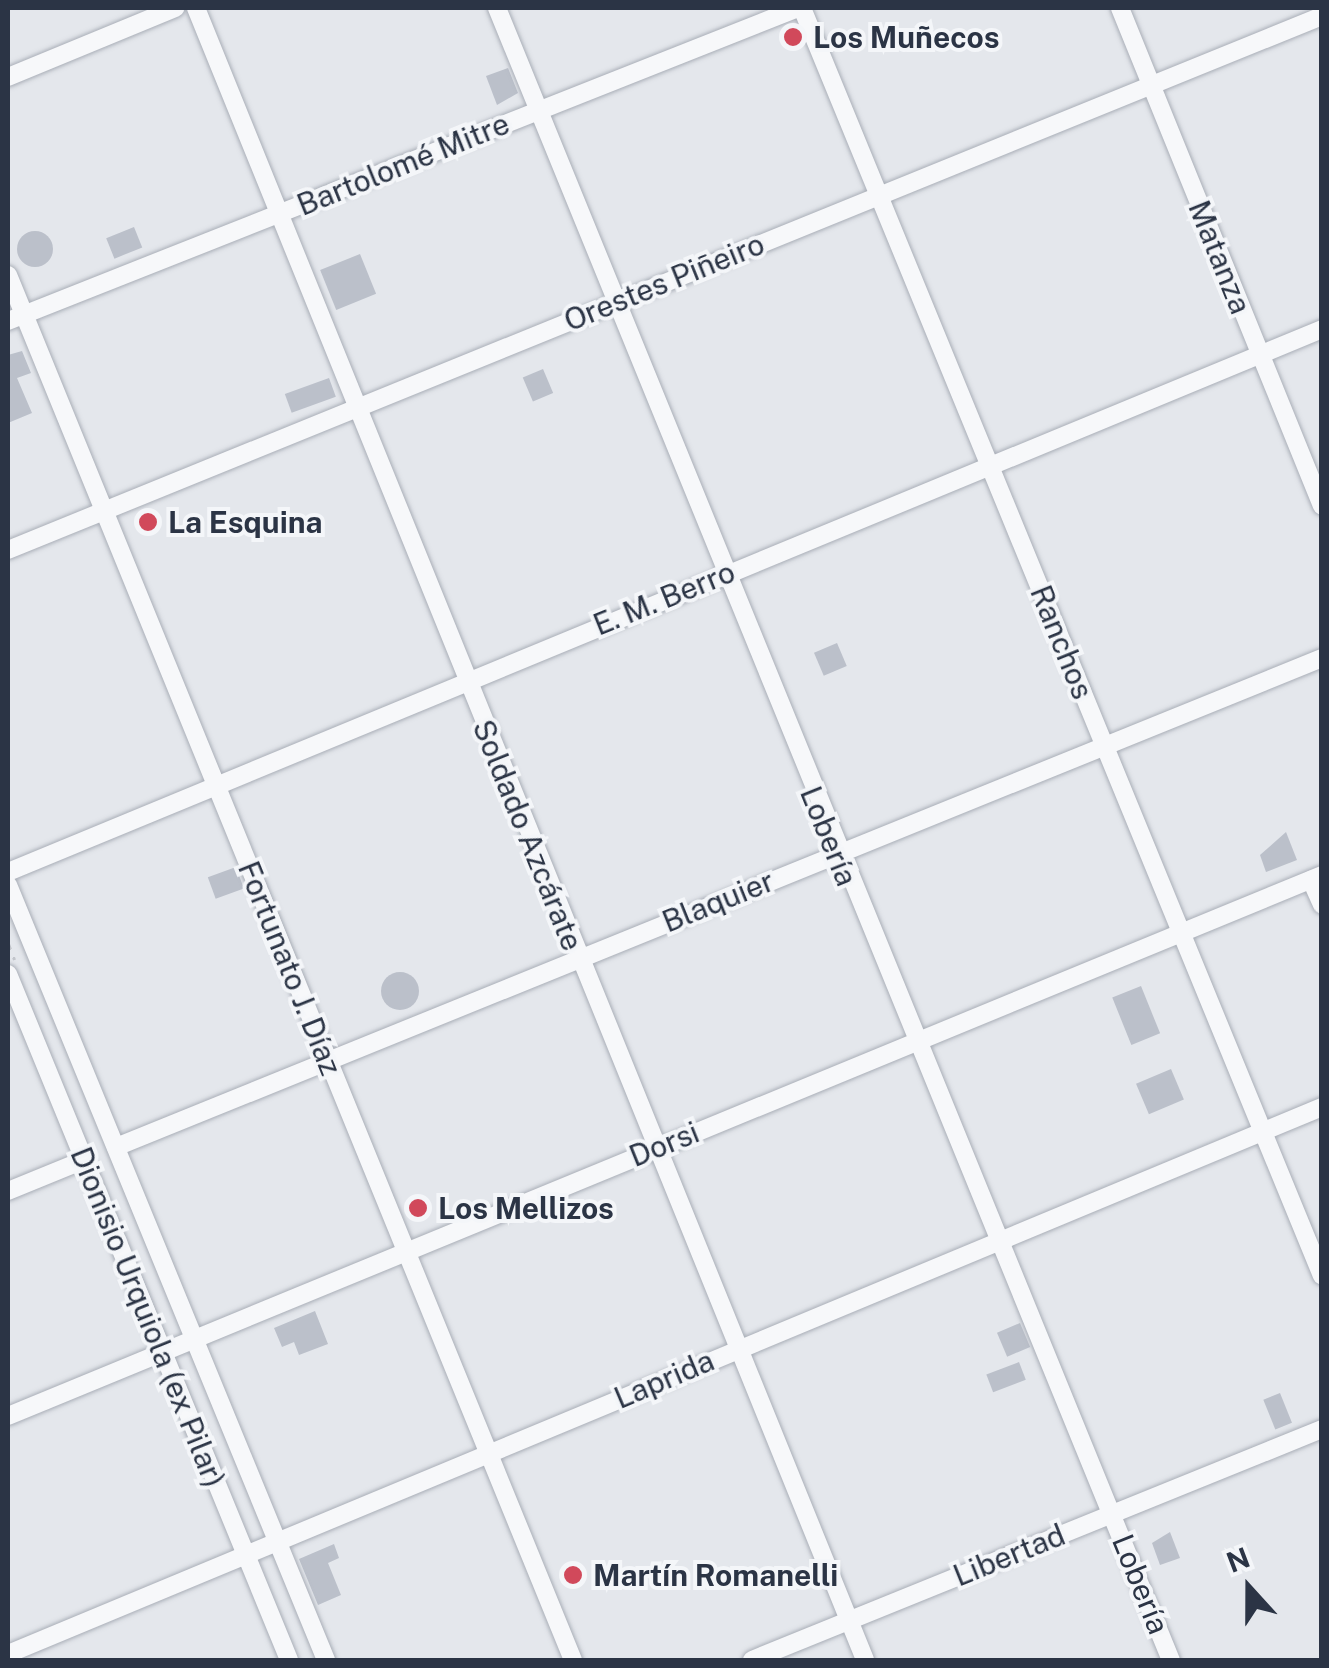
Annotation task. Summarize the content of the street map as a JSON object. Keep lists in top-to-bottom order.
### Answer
{
  "streets": {
    "street": [
      "Bartolomé Mitre",
      "Matanza",
      "Orestes Piñeiro",
      "E. M. Berro",
      "Ranchos",
      "Soldado Azcárate",
      "Lobería",
      "Blaquier",
      "Fortunato J. Díaz",
      "Dorsi",
      "Dionisio Urquiola (ex Pilar)",
      "Laprida",
      "Libertad"
    ]
  },
  "crossings": [
    ["Bartolomé Mitre", "Ranchos"],
    ["Bartolomé Mitre", "Soldado Azcárate"],
    ["Bartolomé Mitre", "Lobería"],
    ["Bartolomé Mitre", "Fortunato J. Díaz"],
    ["Matanza", "Orestes Piñeiro"],
    ["Matanza", "E. M. Berro"],
    ["Orestes Piñeiro", "Ranchos"],
    ["Orestes Piñeiro", "Soldado Azcárate"],
    ["Orestes Piñeiro", "Lobería"],
    ["Orestes Piñeiro", "Fortunato J. Díaz"],
    ["E. M. Berro", "Ranchos"],
    ["E. M. Berro", "Soldado Azcárate"],
    ["E. M. Berro", "Lobería"],
    ["E. M. Berro", "Fortunato J. Díaz"],
    ["Ranchos", "Blaquier"],
    ["Ranchos", "Dorsi"],
    ["Ranchos", "Laprida"],
    ["Soldado Azcárate", "Blaquier"],
    ["Soldado Azcárate", "Dorsi"],
    ["Soldado Azcárate", "Laprida"],
    ["Soldado Azcárate", "Libertad"],
    ["Lobería", "Blaquier"],
    ["Lobería", "Dorsi"],
    ["Lobería", "Laprida"],
    ["Lobería", "Libertad"],
    ["Blaquier", "Fortunato J. Díaz"],
    ["Blaquier", "Dionisio Urquiola (ex Pilar)"],
    ["Fortunato J. Díaz", "Dorsi"],
    ["Fortunato J. Díaz", "Laprida"],
    ["Dorsi", "Dionisio Urquiola (ex Pilar)"],
    ["Dionisio Urquiola (ex Pilar)", "Laprida"]
  ],
  "places": [
    "Los Muñecos",
    "La Esquina",
    "Los Mellizos",
    "Martín Romanelli"
  ],
  "north": "top"
}
